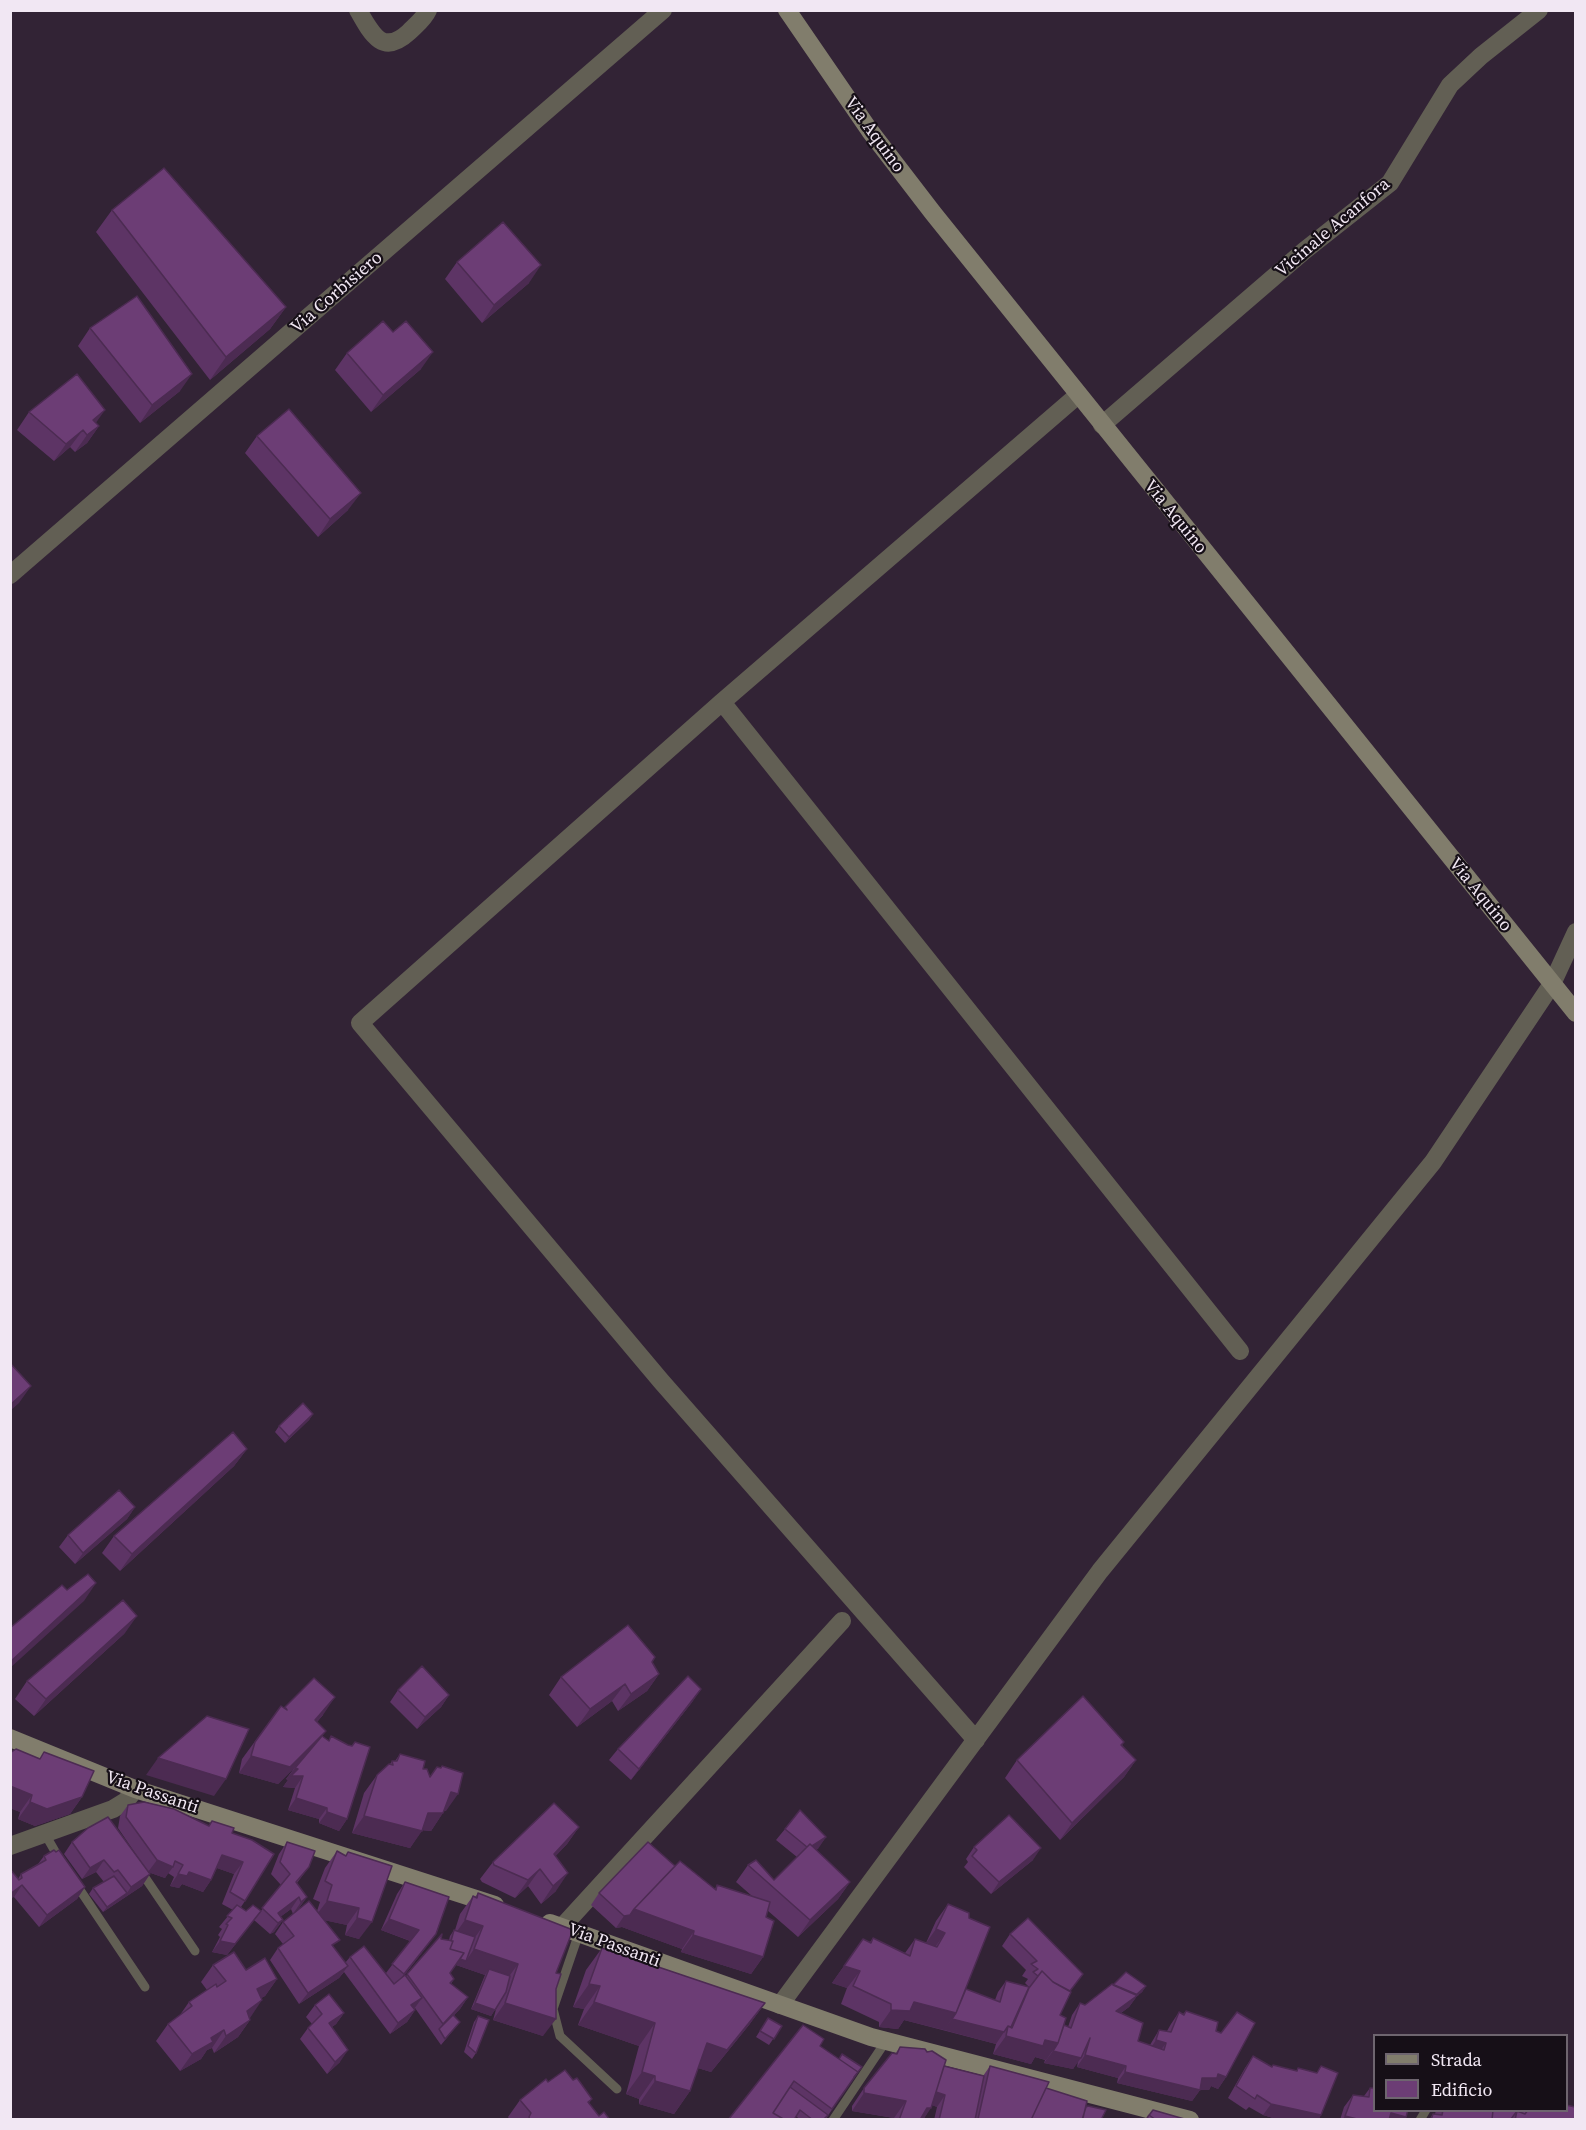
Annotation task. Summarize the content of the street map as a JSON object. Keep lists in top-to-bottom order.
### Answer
{
  "streets": {
    "street": [
      "Via Aquino",
      "Vicinale Acanfora",
      "Via Corbisiero",
      "Via Passanti"
    ]
  },
  "crossings": [
    ["Via Aquino", "Vicinale Acanfora"]
  ],
  "legend": ["Strada", "Edificio"]
}
